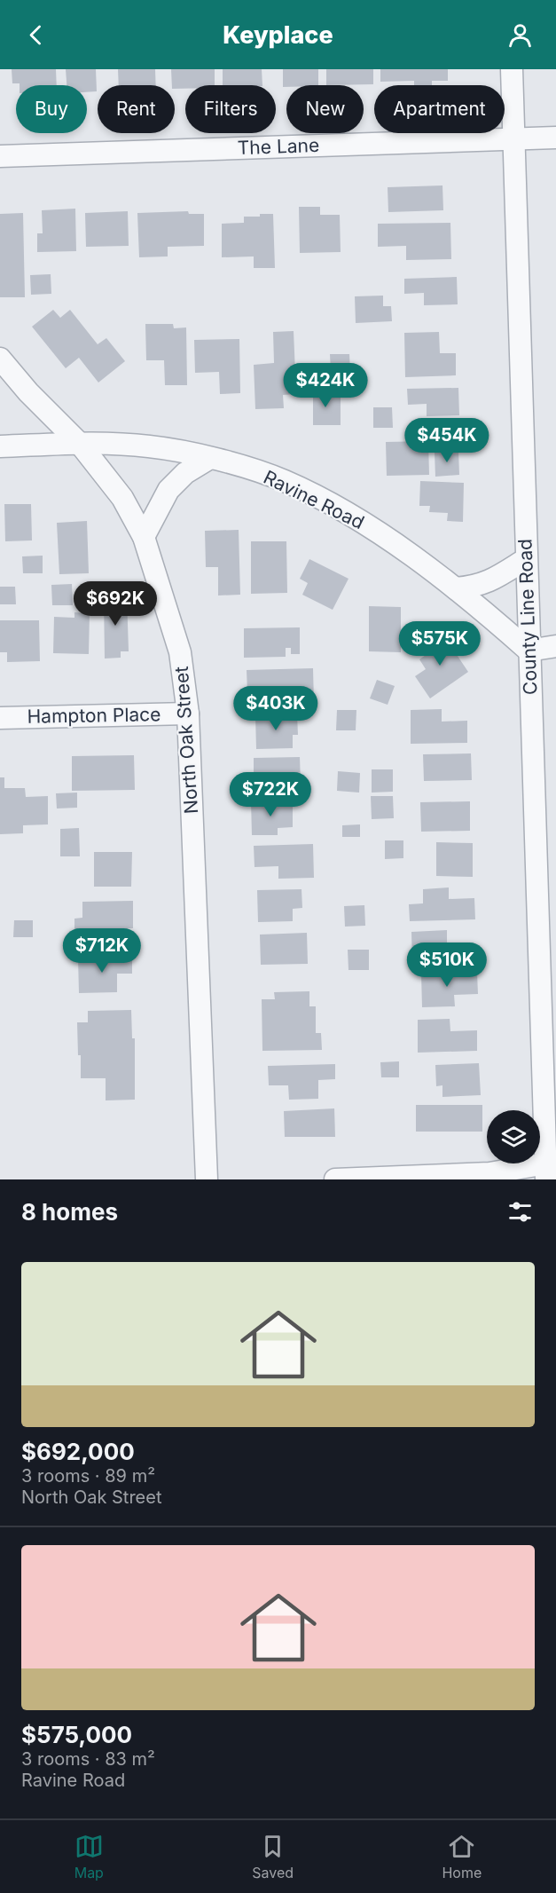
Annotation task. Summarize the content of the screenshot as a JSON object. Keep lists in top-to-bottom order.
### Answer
{
  "streets": {
    "street": [
      "The Lane",
      "Ravine Road",
      "County Line Road",
      "Hampton Place",
      "North Oak Street"
    ]
  },
  "crossings": [
    ["The Lane", "County Line Road"],
    ["Ravine Road", "County Line Road"],
    ["Ravine Road", "North Oak Street"],
    ["Hampton Place", "North Oak Street"]
  ],
  "page": {
    "header": "Keyplace",
    "chip": [
      "Buy",
      "Rent",
      "Filters",
      "New",
      "Apartment"
    ],
    "price": [
      "$424K",
      "$454K",
      "$692K",
      "$575K",
      "$403K",
      "$722K",
      "$712K",
      "$510K"
    ],
    "heading": "8 homes",
    "list": [
      {
        "name": "$692,000",
        "note": "3 rooms · 89 m² · North Oak Street"
      },
      {
        "name": "$575,000",
        "note": "3 rooms · 83 m² · Ravine Road"
      }
    ],
    "tabs": ["Map", "Saved", "Home"]
  }
}
